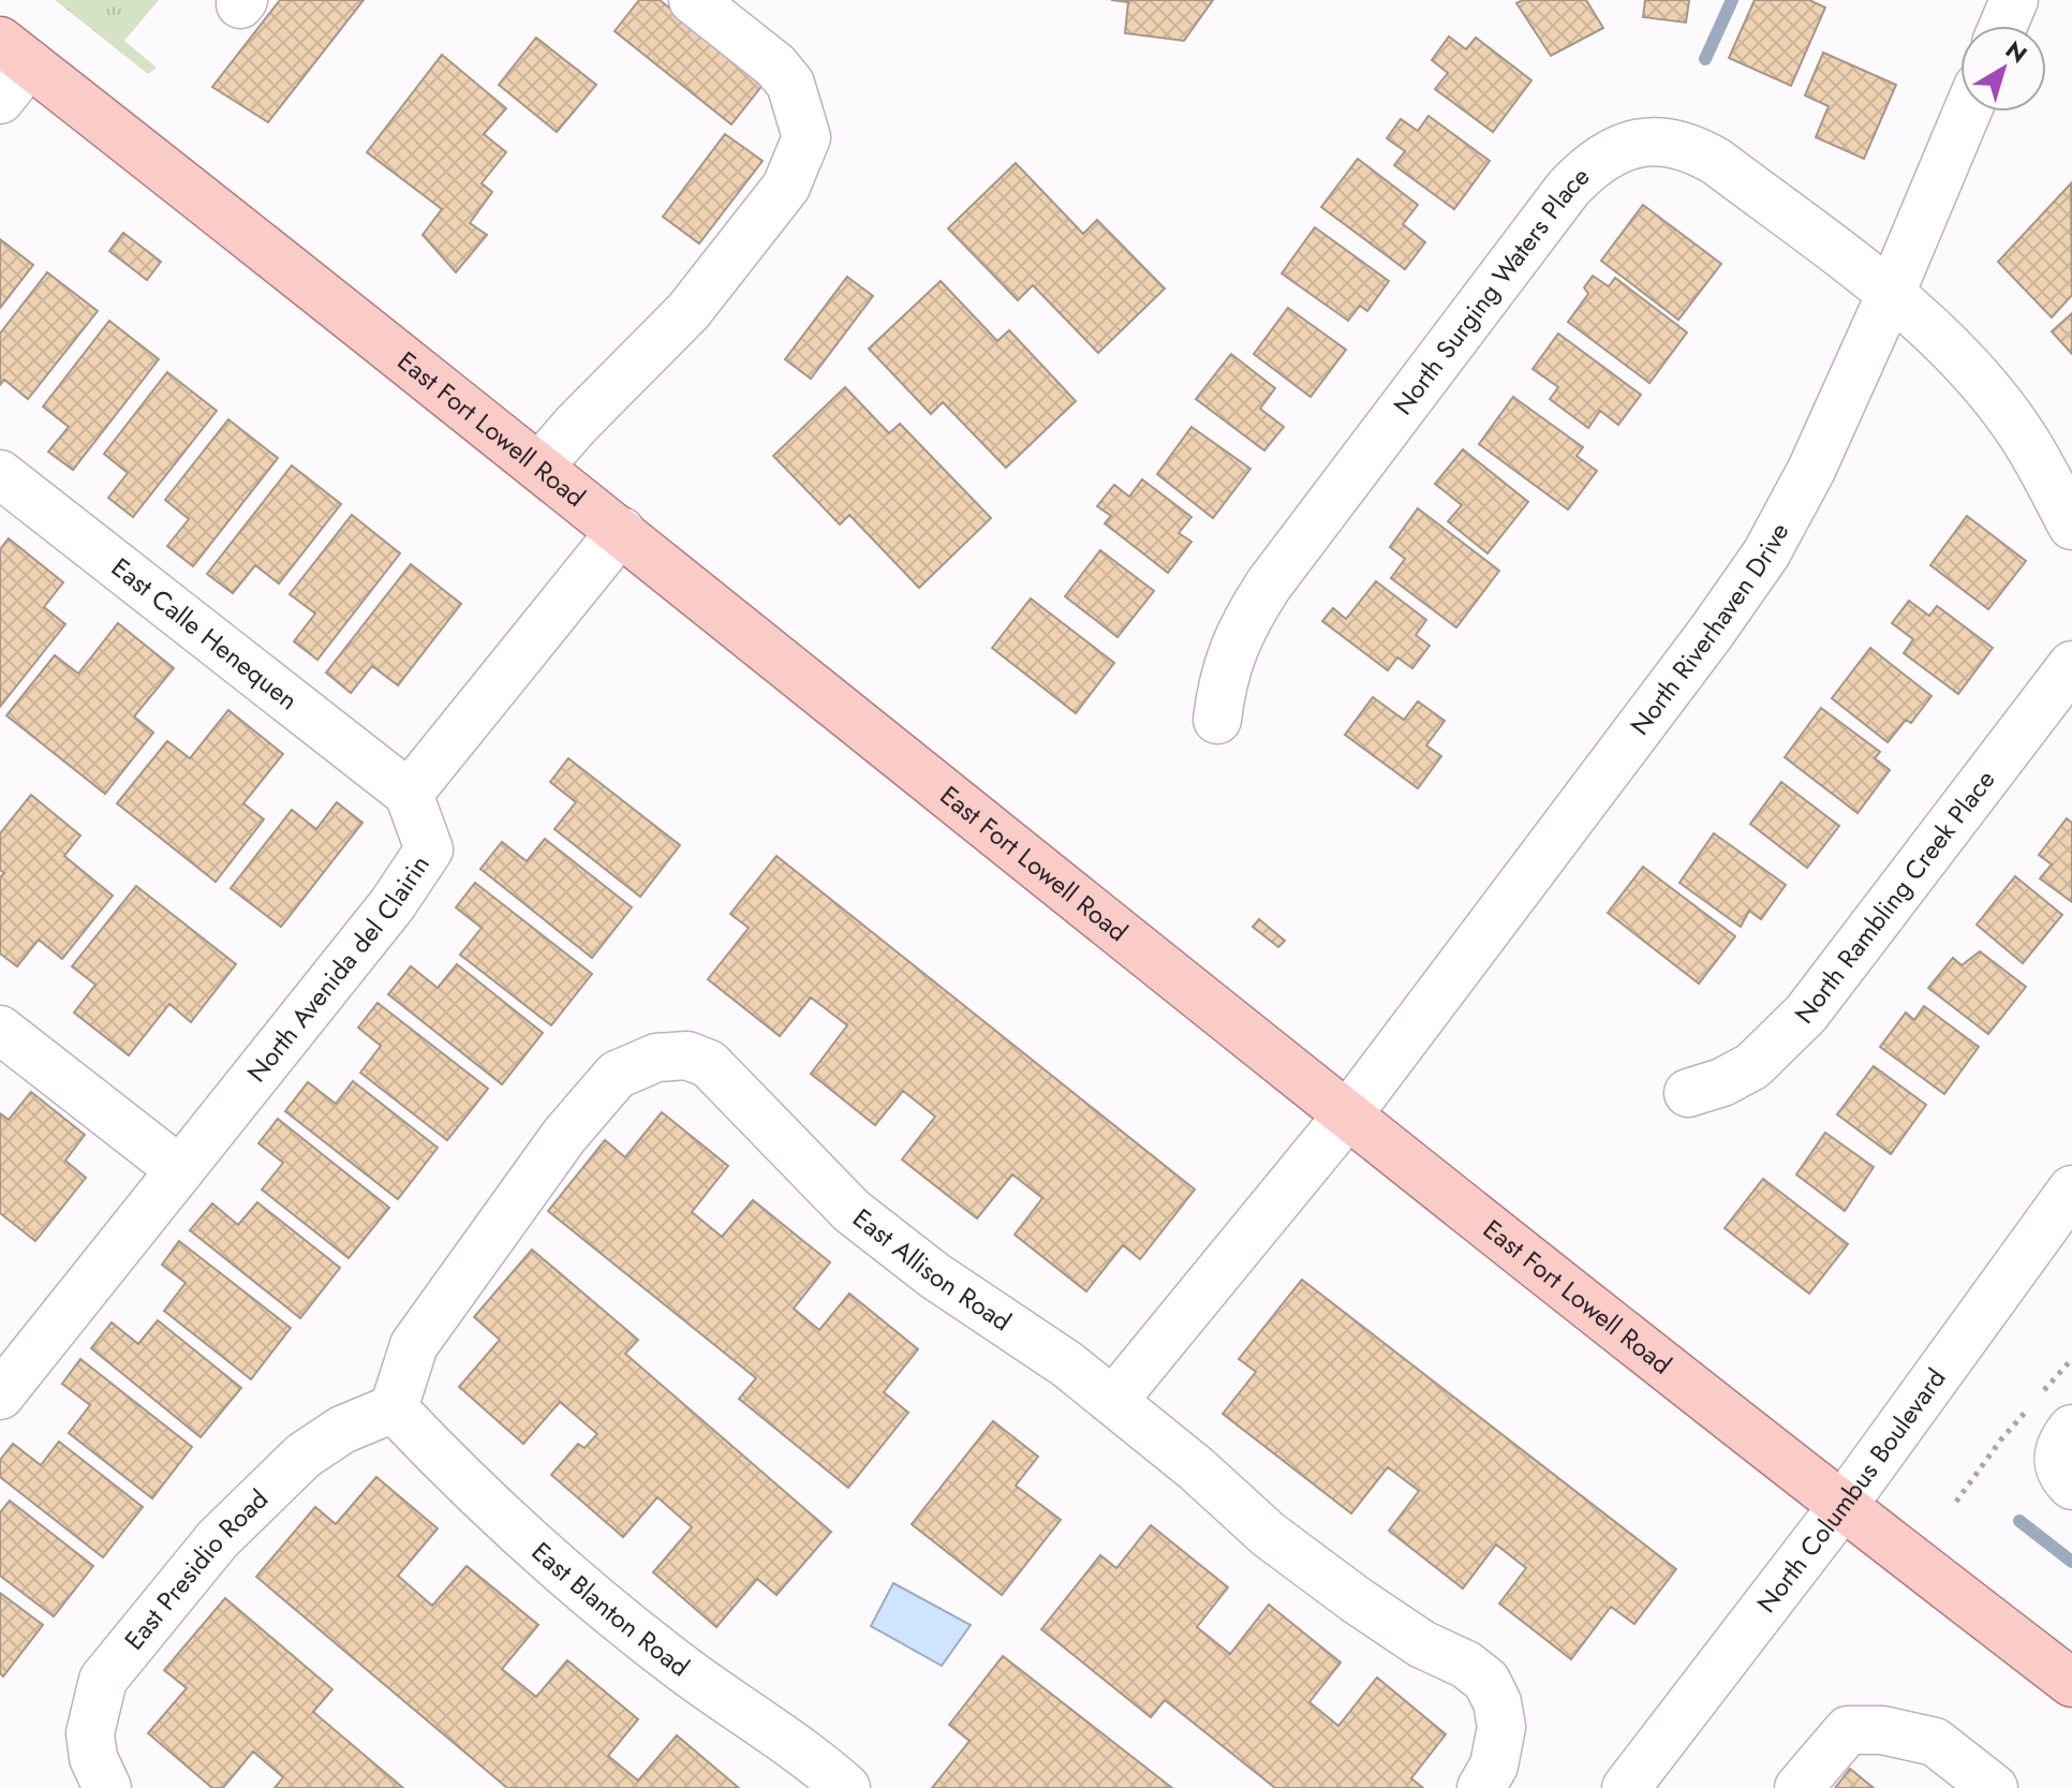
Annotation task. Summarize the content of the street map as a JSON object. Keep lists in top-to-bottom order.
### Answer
{
  "streets": {
    "main road": ["East Fort Lowell Road"],
    "street": [
      "North Surging Waters Place",
      "North Riverhaven Drive",
      "East Calle Henequen",
      "North Rambling Creek Place",
      "North Avenida del Clairin",
      "East Allison Road",
      "North Columbus Boulevard",
      "East Presidio Road",
      "East Blanton Road"
    ]
  },
  "crossings": [
    ["North Surging Waters Place", "North Riverhaven Drive"],
    ["East Fort Lowell Road", "North Riverhaven Drive"],
    ["East Fort Lowell Road", "North Columbus Boulevard"],
    ["North Riverhaven Drive", "East Allison Road"],
    ["East Calle Henequen", "North Avenida del Clairin"],
    ["East Allison Road", "East Presidio Road"],
    ["East Allison Road", "East Blanton Road"],
    ["East Presidio Road", "East Blanton Road"]
  ],
  "north": "top right"
}
